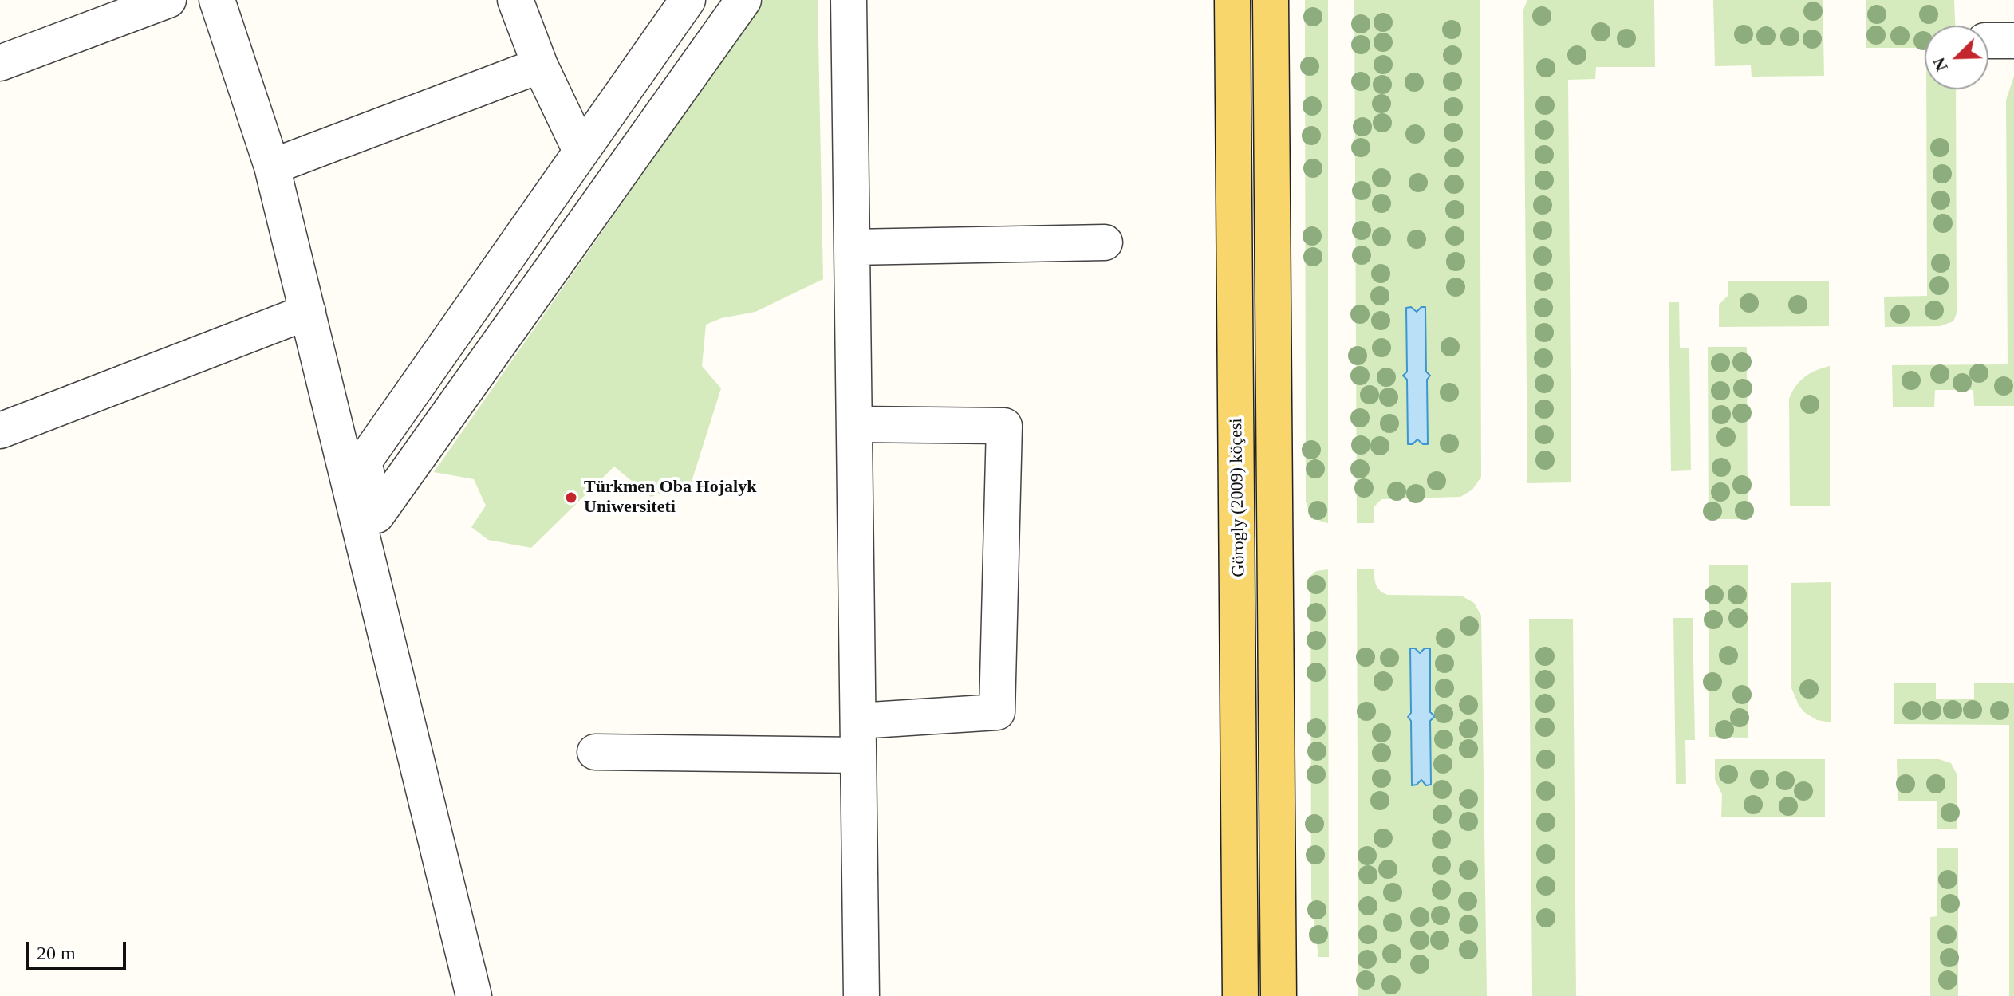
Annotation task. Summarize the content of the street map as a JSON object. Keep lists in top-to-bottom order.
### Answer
{
  "streets": {
    "main road": ["Görogly (2009) köçesi"]
  },
  "places": ["Türkmen Oba Hojalyk Uniwersiteti"],
  "scale_bar": "20 m",
  "north": "bottom left"
}
